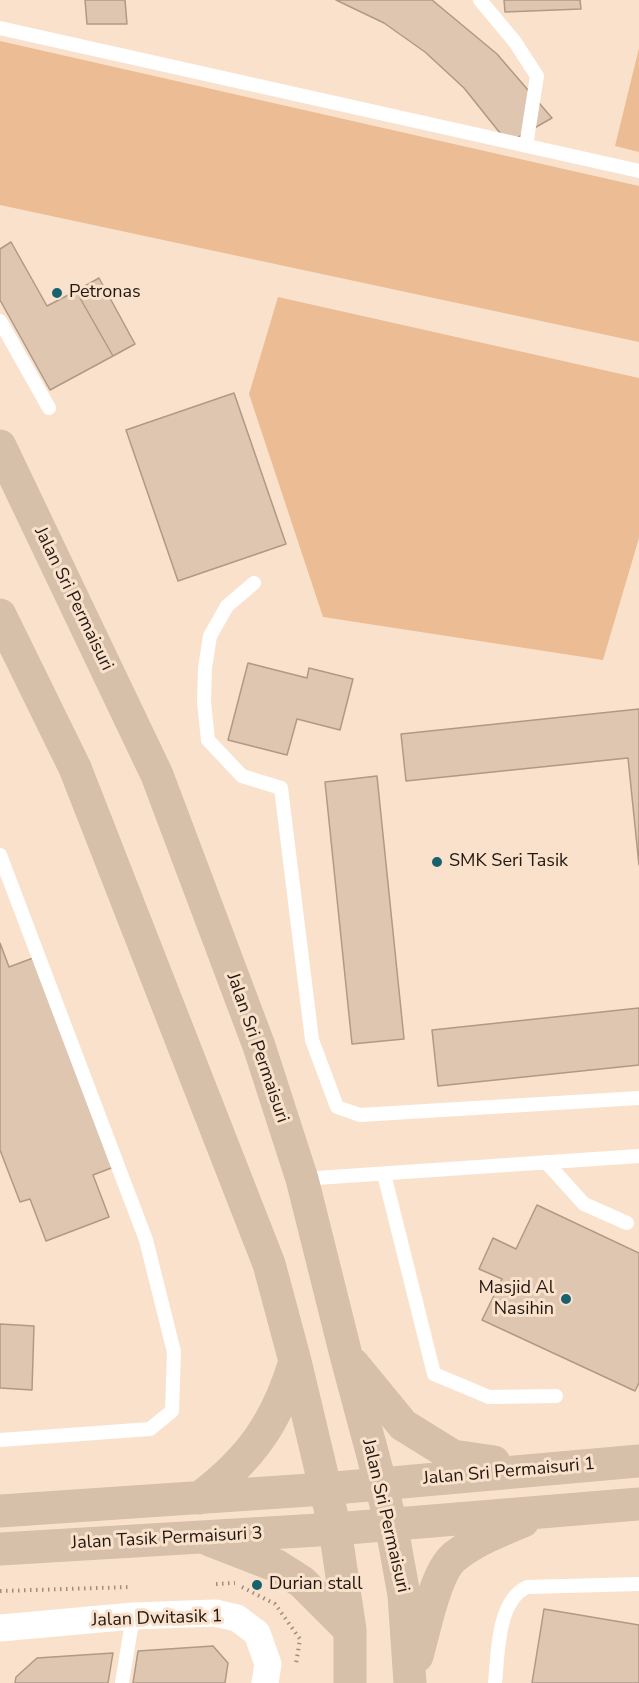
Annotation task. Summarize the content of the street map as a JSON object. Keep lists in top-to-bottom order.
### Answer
{
  "streets": {
    "main road": ["Jalan Sri Permaisuri", "Jalan Sri Permaisuri 1", "Jalan Tasik Permaisuri 3"],
    "street": ["Jalan Dwitasik 1"]
  },
  "crossings": [
    ["Jalan Sri Permaisuri", "Jalan Sri Permaisuri 1"],
    ["Jalan Sri Permaisuri", "Jalan Tasik Permaisuri 3"],
    ["Jalan Sri Permaisuri 1", "Jalan Tasik Permaisuri 3"]
  ],
  "places": [
    "Petronas",
    "SMK Seri Tasik",
    "Masjid Al Nasihin",
    "Durian stall"
  ]
}
